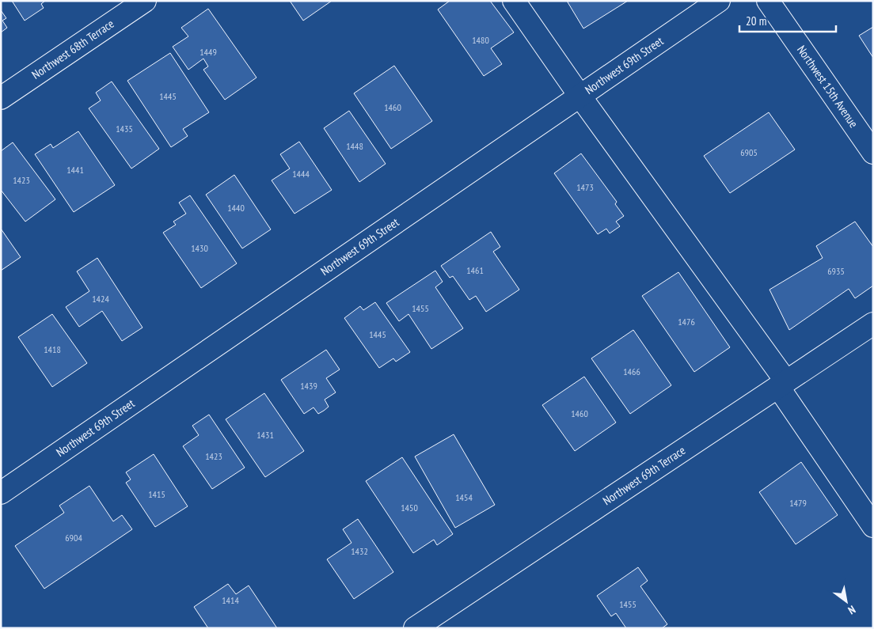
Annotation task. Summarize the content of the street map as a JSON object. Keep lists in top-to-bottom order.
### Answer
{
  "streets": {
    "street": [
      "Northwest 68th Terrace",
      "Northwest 69th Street",
      "Northwest 15th Avenue",
      "Northwest 69th Terrace"
    ]
  },
  "house_numbers": [
    "1480",
    "1449",
    "1445",
    "1460",
    "1435",
    "1448",
    "6905",
    "1441",
    "1444",
    "1423",
    "1473",
    "1440",
    "1430",
    "1461",
    "6935",
    "1424",
    "1455",
    "1476",
    "1445",
    "1418",
    "1466",
    "1439",
    "1460",
    "1431",
    "1423",
    "1415",
    "1454",
    "1479",
    "1450",
    "6904",
    "1432",
    "1414",
    "1455"
  ],
  "scale_bar": "20 m",
  "north": "bottom right"
}
